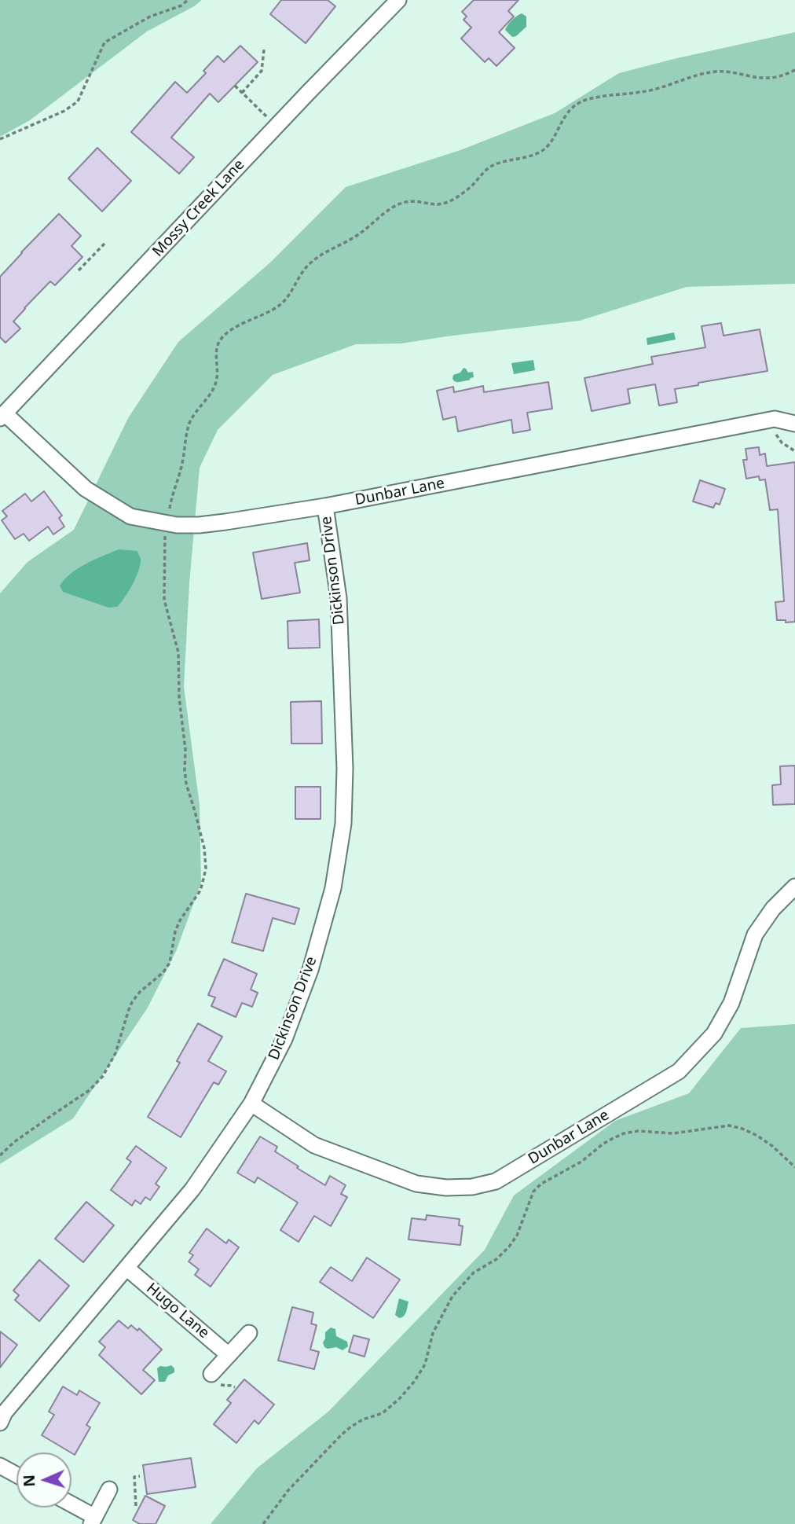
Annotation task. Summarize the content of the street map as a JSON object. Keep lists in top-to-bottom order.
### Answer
{
  "streets": {
    "street": [
      "Mossy Creek Lane",
      "Dunbar Lane",
      "Dickinson Drive",
      "Hugo Lane"
    ]
  },
  "crossings": [
    ["Mossy Creek Lane", "Dunbar Lane"],
    ["Dunbar Lane", "Dickinson Drive"],
    ["Dickinson Drive", "Hugo Lane"]
  ],
  "north": "left"
}
